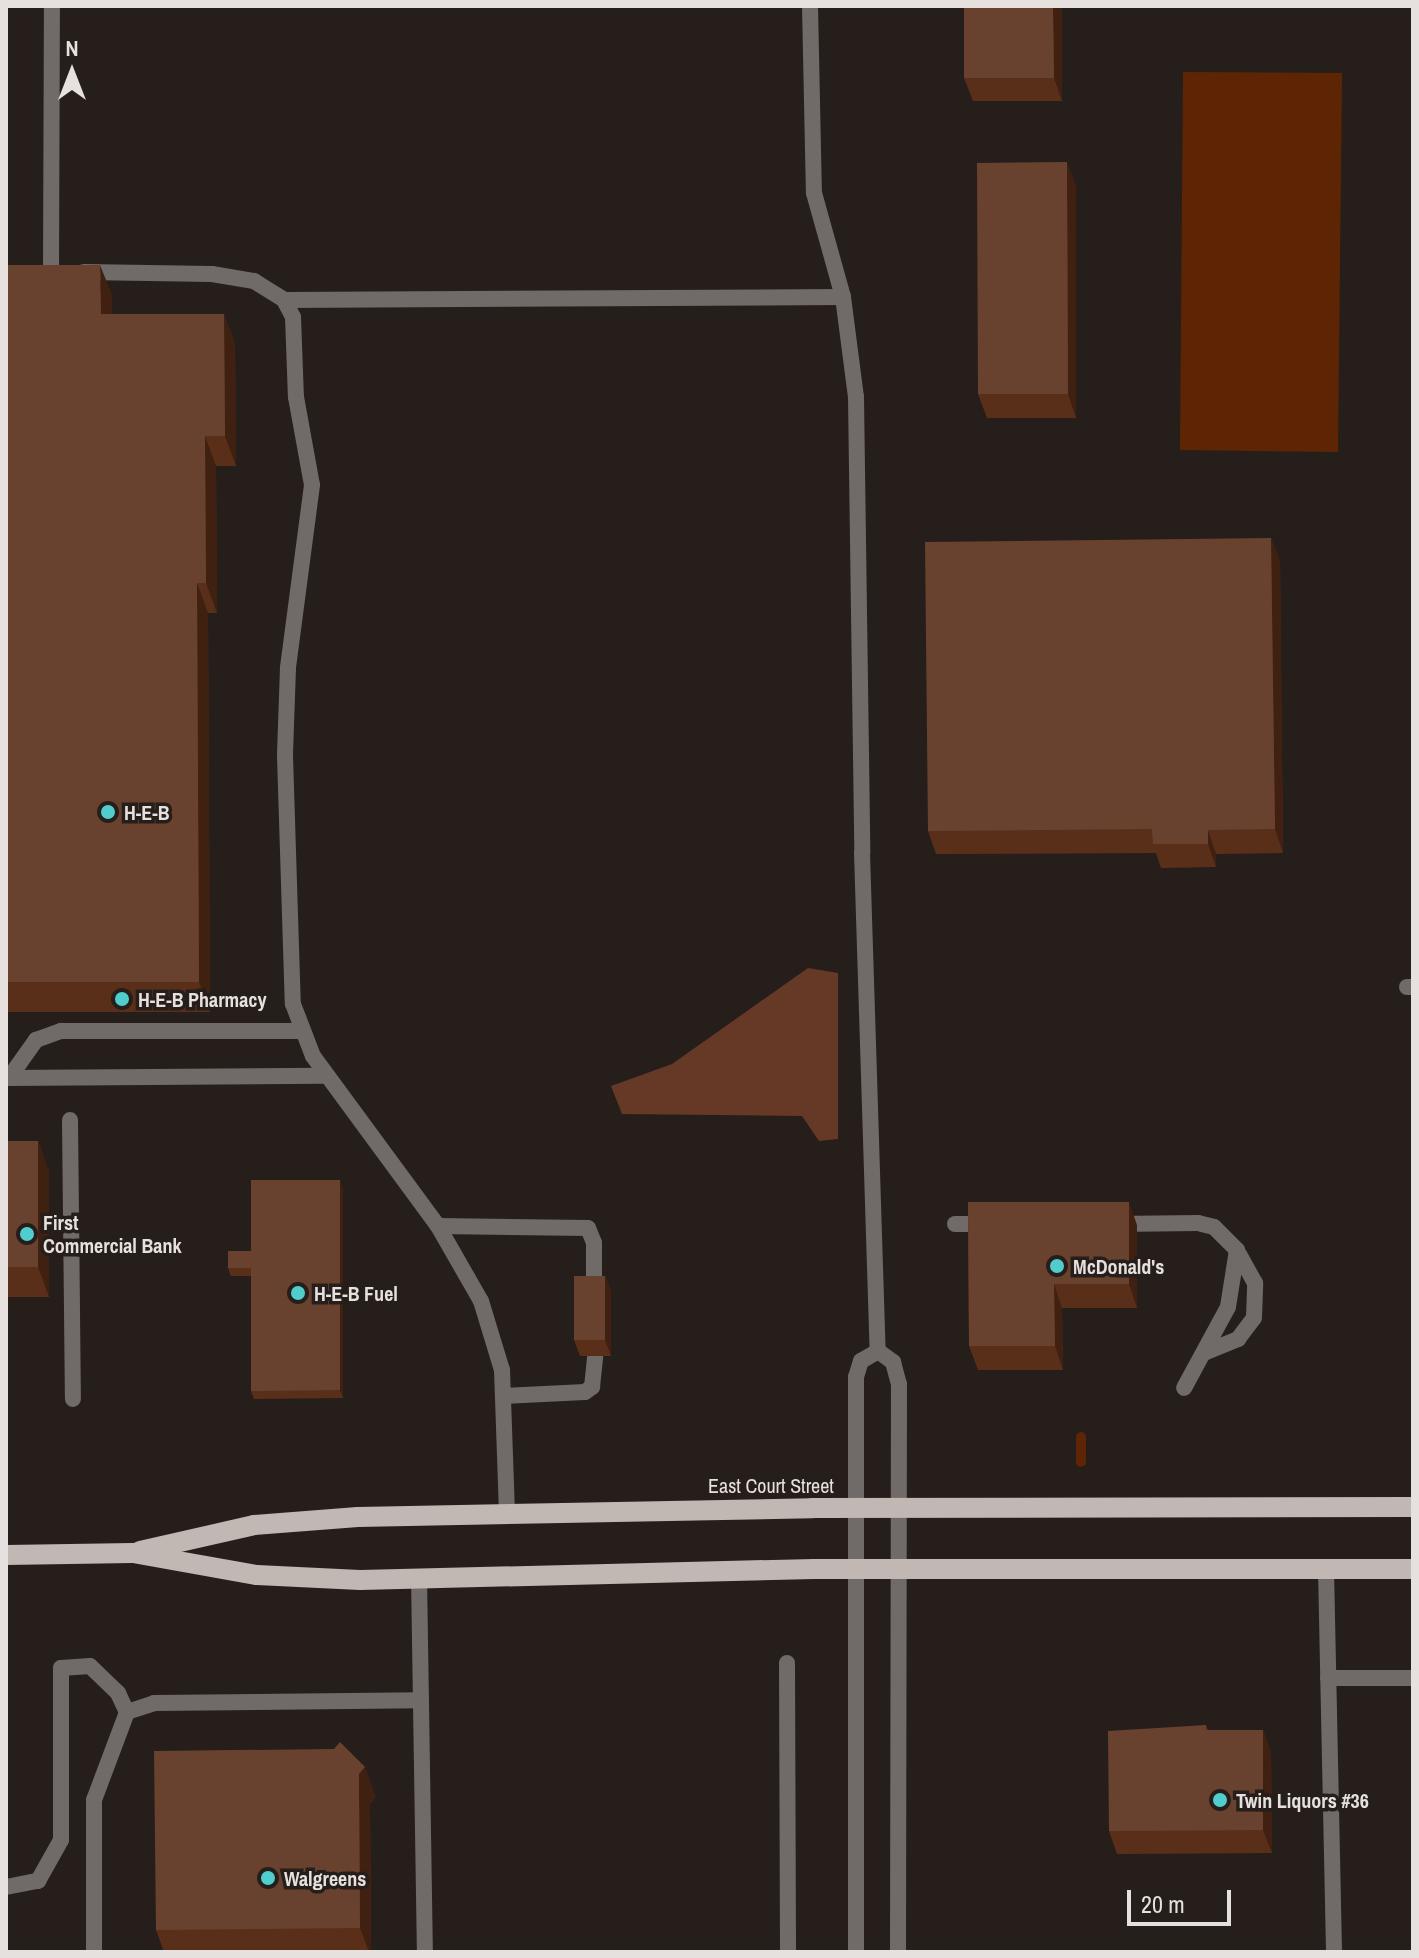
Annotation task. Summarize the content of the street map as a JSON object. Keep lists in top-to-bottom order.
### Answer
{
  "streets": {
    "main road": ["East Court Street"]
  },
  "places": [
    "H-E-B",
    "H-E-B Pharmacy",
    "First Commercial Bank",
    "McDonald's",
    "H-E-B Fuel",
    "Twin Liquors #36",
    "Walgreens"
  ],
  "scale_bar": "20 m",
  "north": "top"
}
